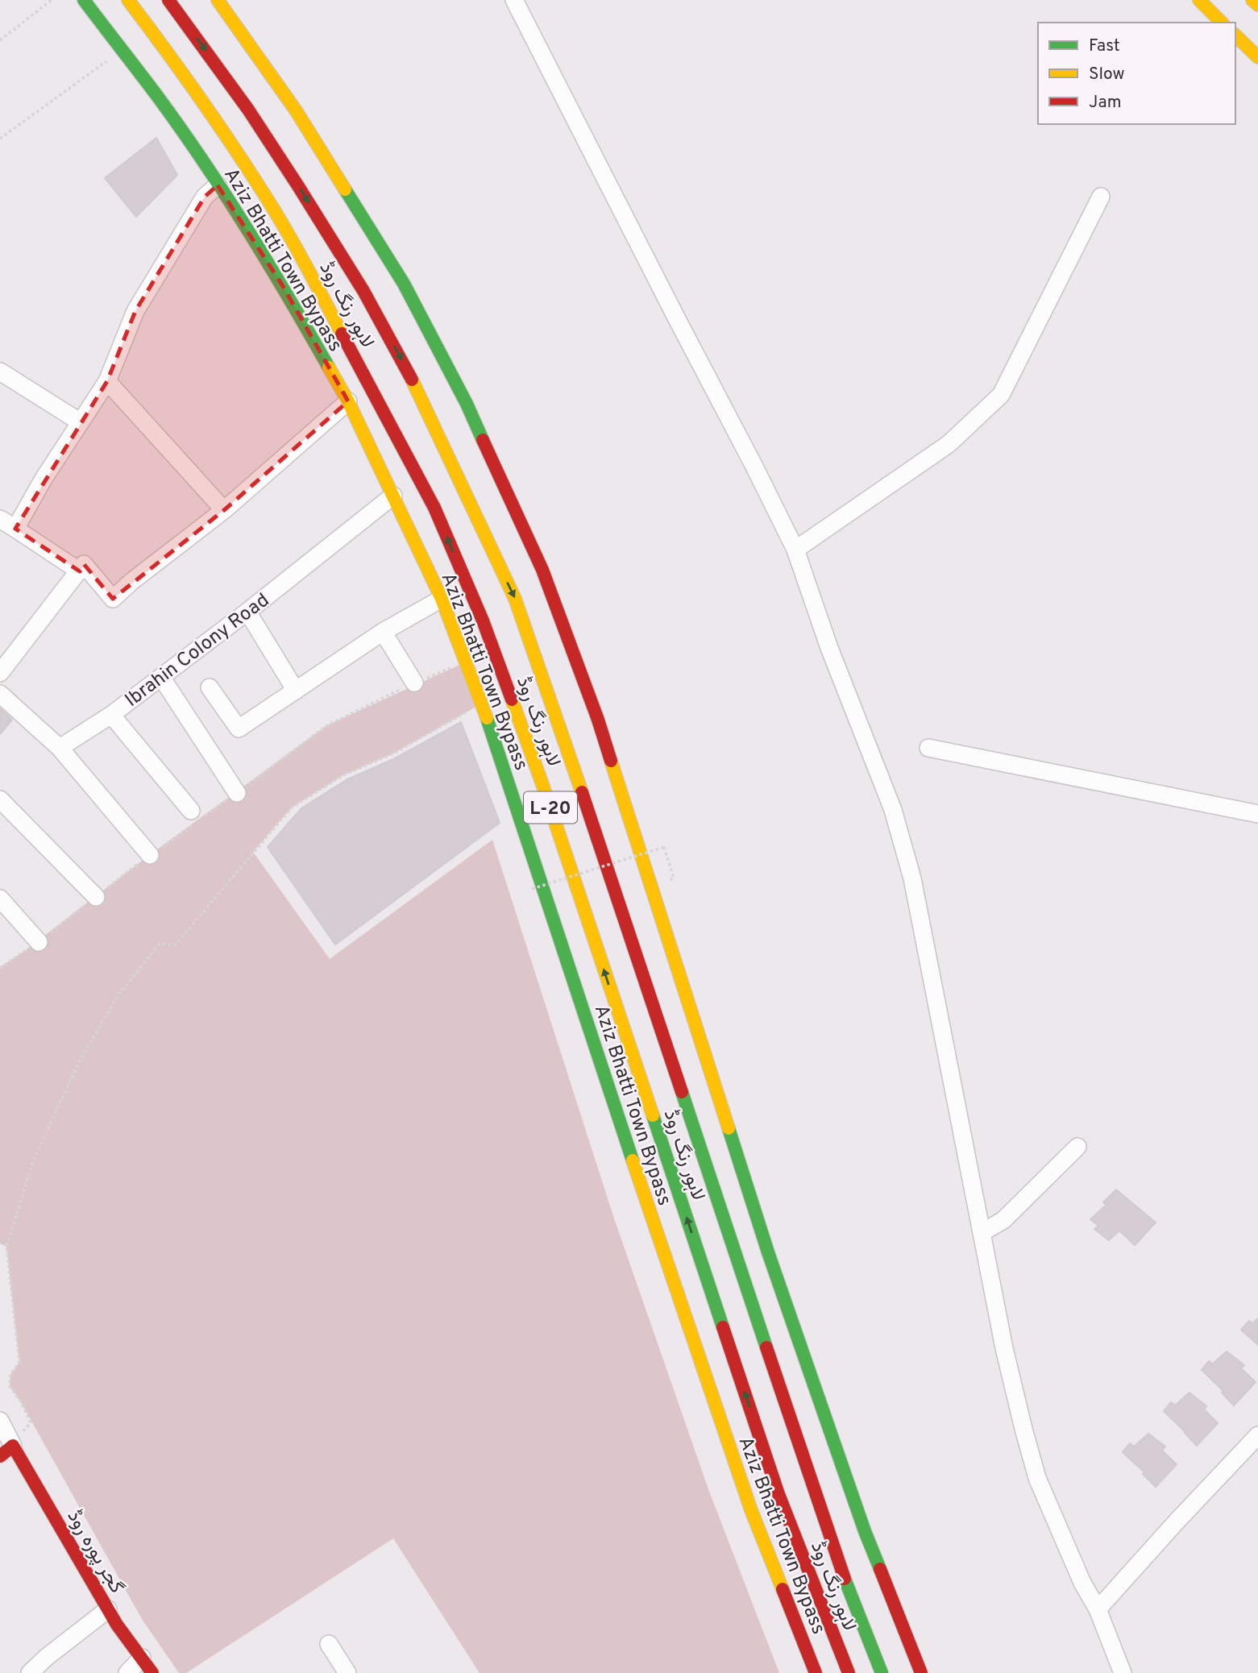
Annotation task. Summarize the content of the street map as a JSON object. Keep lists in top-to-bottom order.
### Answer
{
  "streets": {
    "main road": [
      "Aziz Bhatti Town Bypass",
      "لاہور رنگ روڈ",
      "L-20",
      "گجر پورہ روڈ"
    ],
    "street": ["Ibrahin Colony Road"]
  },
  "crossings": [
    ["Aziz Bhatti Town Bypass", "Ibrahin Colony Road"]
  ],
  "legend": ["Fast", "Slow", "Jam"]
}
